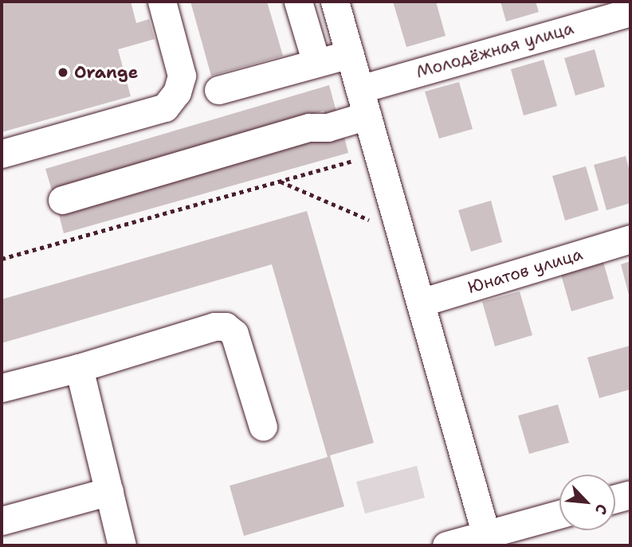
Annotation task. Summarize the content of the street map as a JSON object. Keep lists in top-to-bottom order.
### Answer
{
  "streets": {
    "street": ["Молодёжная улица", "Юнатов улица"]
  },
  "places": ["Orange"],
  "north": "bottom right"
}
